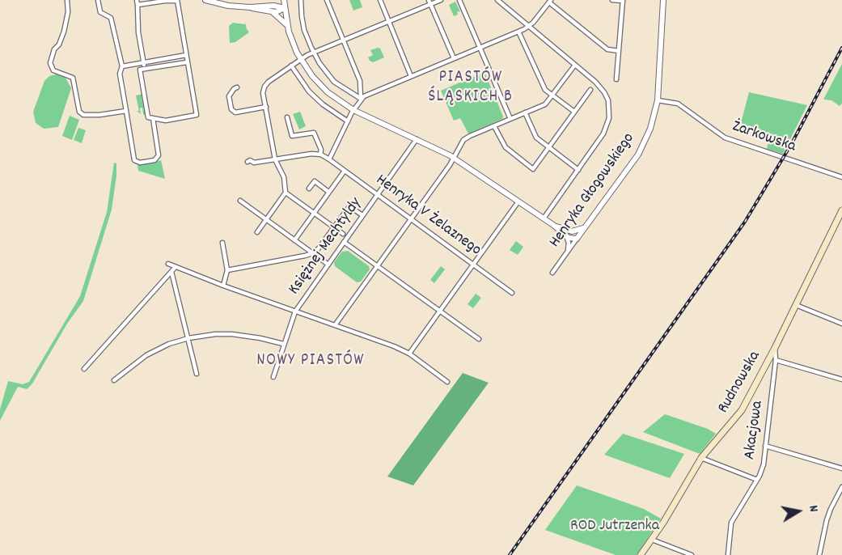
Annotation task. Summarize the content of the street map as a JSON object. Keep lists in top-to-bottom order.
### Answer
{
  "streets": {
    "main road": ["Rudnowska"],
    "street": [
      "Żarkowska",
      "Henryka Głogowskiego",
      "Henryka V Żelaznego",
      "Księżnej Mechtyldy",
      "Akacjowa"
    ]
  },
  "crossings": [
    ["Żarkowska", "Henryka Głogowskiego"],
    ["Henryka V Żelaznego", "Księżnej Mechtyldy"],
    ["Rudnowska", "Akacjowa"]
  ],
  "districts": ["PIASTÓW ŚLĄSKICH B", "NOWY PIASTÓW"],
  "parks": ["ROD Jutrzenka"],
  "north": "right"
}
